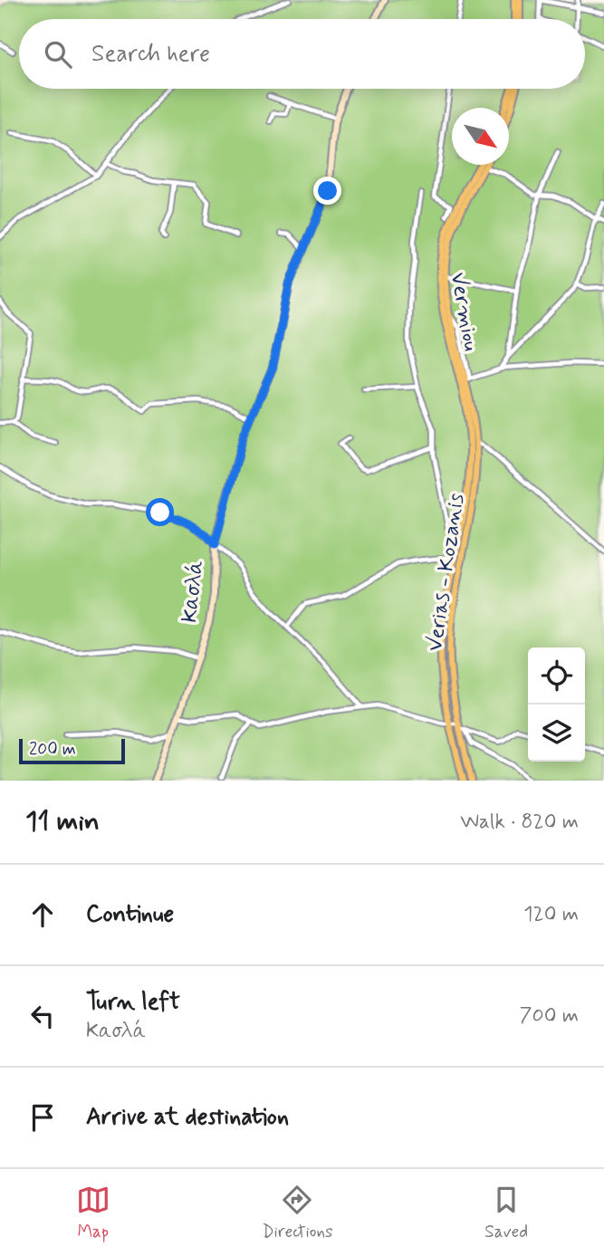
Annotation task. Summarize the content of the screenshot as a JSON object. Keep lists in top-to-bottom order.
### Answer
{
  "streets": {
    "main road": ["Vermiou", "Verias - Kozanis"],
    "street": ["Κασλά"]
  },
  "crossings": [
    ["Vermiou", "Verias - Kozanis"]
  ],
  "scale_bar": "200 m",
  "north": "bottom right",
  "page": {
    "search": "Search here",
    "scale": "200 m",
    "heading": ["11 min", "Walk · 820 m"],
    "list": [
      ["Continue", "120 m"],
      ["Turn left", "Κασλά", "700 m"],
      "Arrive at destination"
    ],
    "nav": ["Map", "Directions", "Saved"]
  }
}
